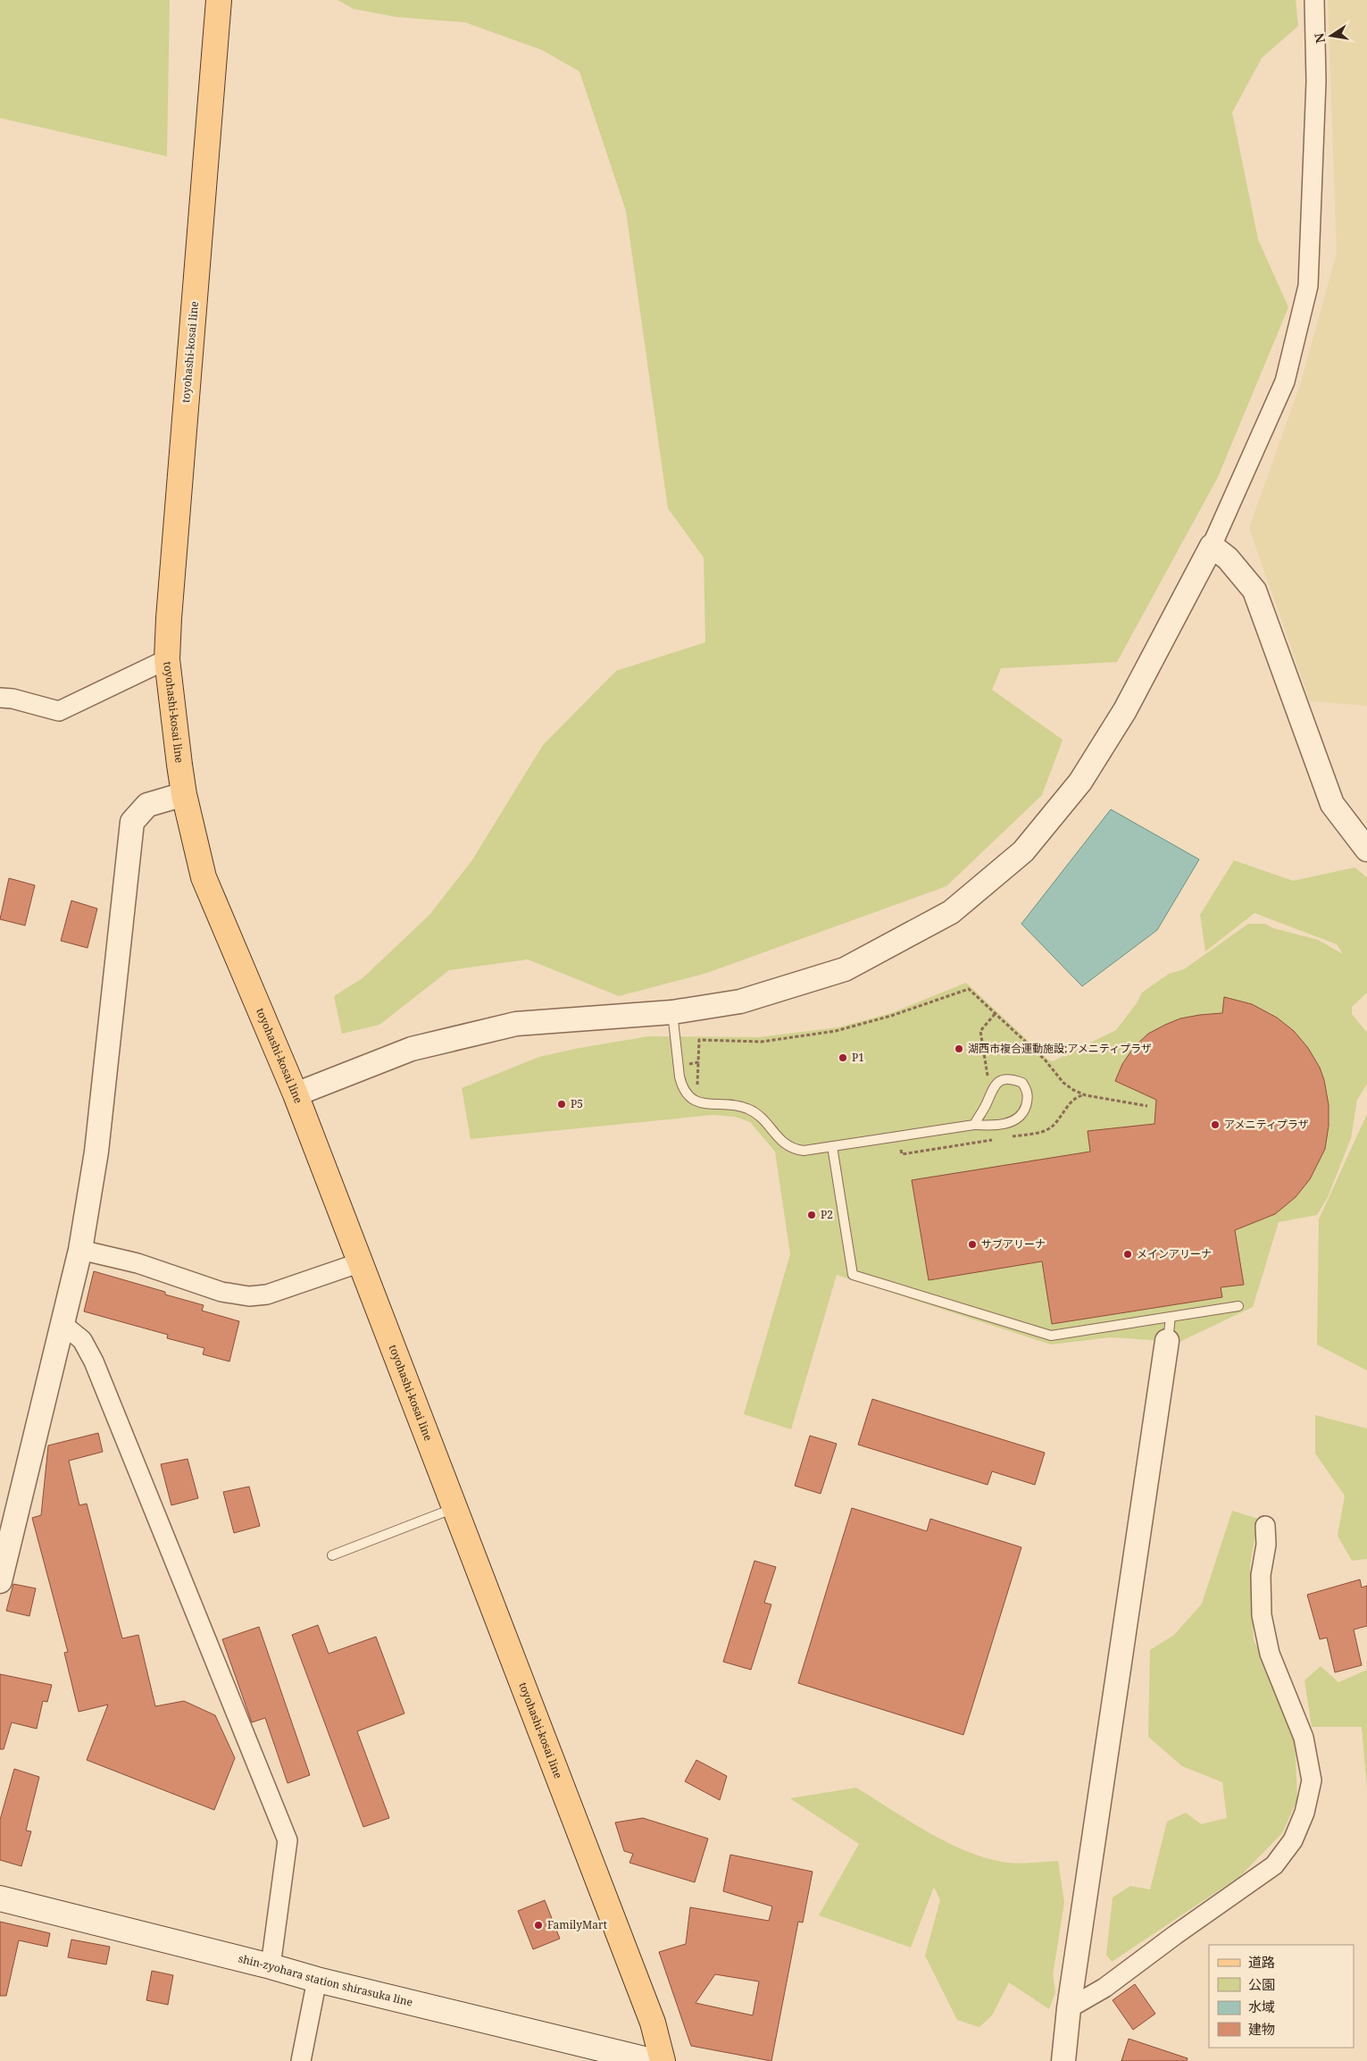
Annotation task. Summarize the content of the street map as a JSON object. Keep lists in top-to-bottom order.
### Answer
{
  "streets": {
    "main road": ["toyohashi-kosai line", "shin-zyohara station shirasuka line"]
  },
  "places": [
    "湖西市複合運動施設;アメニティプラザ",
    "P1",
    "P5",
    "アメニティプラザ",
    "P2",
    "サブアリーナ",
    "メインアリーナ",
    "FamilyMart"
  ],
  "legend": [
    "道路",
    "公園",
    "水域",
    "建物"
  ],
  "north": "left"
}
